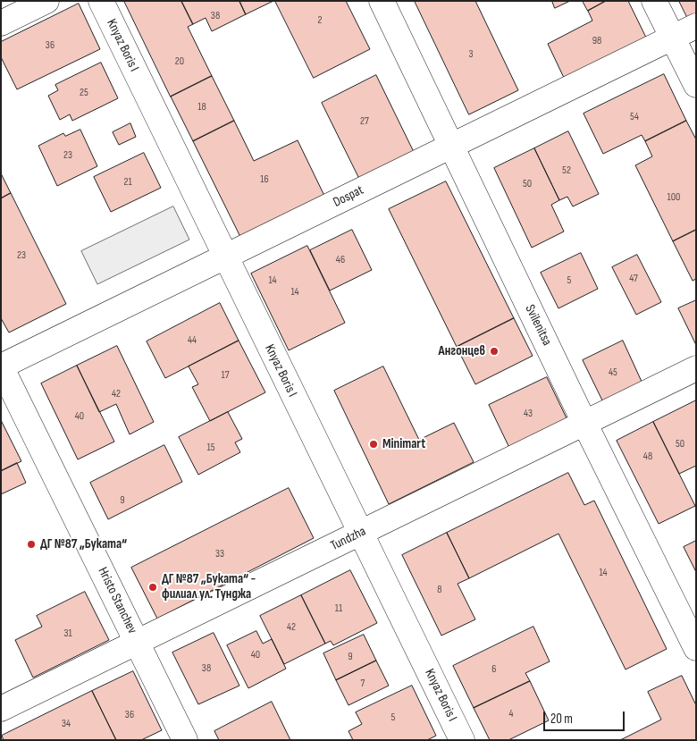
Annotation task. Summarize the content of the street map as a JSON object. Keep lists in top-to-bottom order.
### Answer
{
  "streets": {
    "street": [
      "Knyaz Boris I",
      "Dospat",
      "Svilenitsa",
      "Tundzha",
      "Hristo Stanchev"
    ]
  },
  "crossings": [
    ["Knyaz Boris I", "Dospat"],
    ["Knyaz Boris I", "Tundzha"],
    ["Dospat", "Svilenitsa"],
    ["Dospat", "Hristo Stanchev"],
    ["Svilenitsa", "Tundzha"],
    ["Tundzha", "Hristo Stanchev"]
  ],
  "places": [
    "Ангонцев",
    "Minimart",
    "ДГ №87 „Буката“",
    "ДГ №87 „Буката“ - филиал ул. Тунджа"
  ],
  "house_numbers": [
    "38",
    "2",
    "98",
    "36",
    "3",
    "20",
    "25",
    "18",
    "54",
    "27",
    "23",
    "52",
    "16",
    "21",
    "50",
    "100",
    "23",
    "46",
    "47",
    "14",
    "5",
    "14",
    "44",
    "45",
    "17",
    "42",
    "43",
    "40",
    "50",
    "15",
    "48",
    "9",
    "33",
    "14",
    "8",
    "11",
    "42",
    "31",
    "40",
    "9",
    "38",
    "6",
    "7",
    "4",
    "36",
    "5",
    "34"
  ],
  "scale_bar": "20 m"
}
